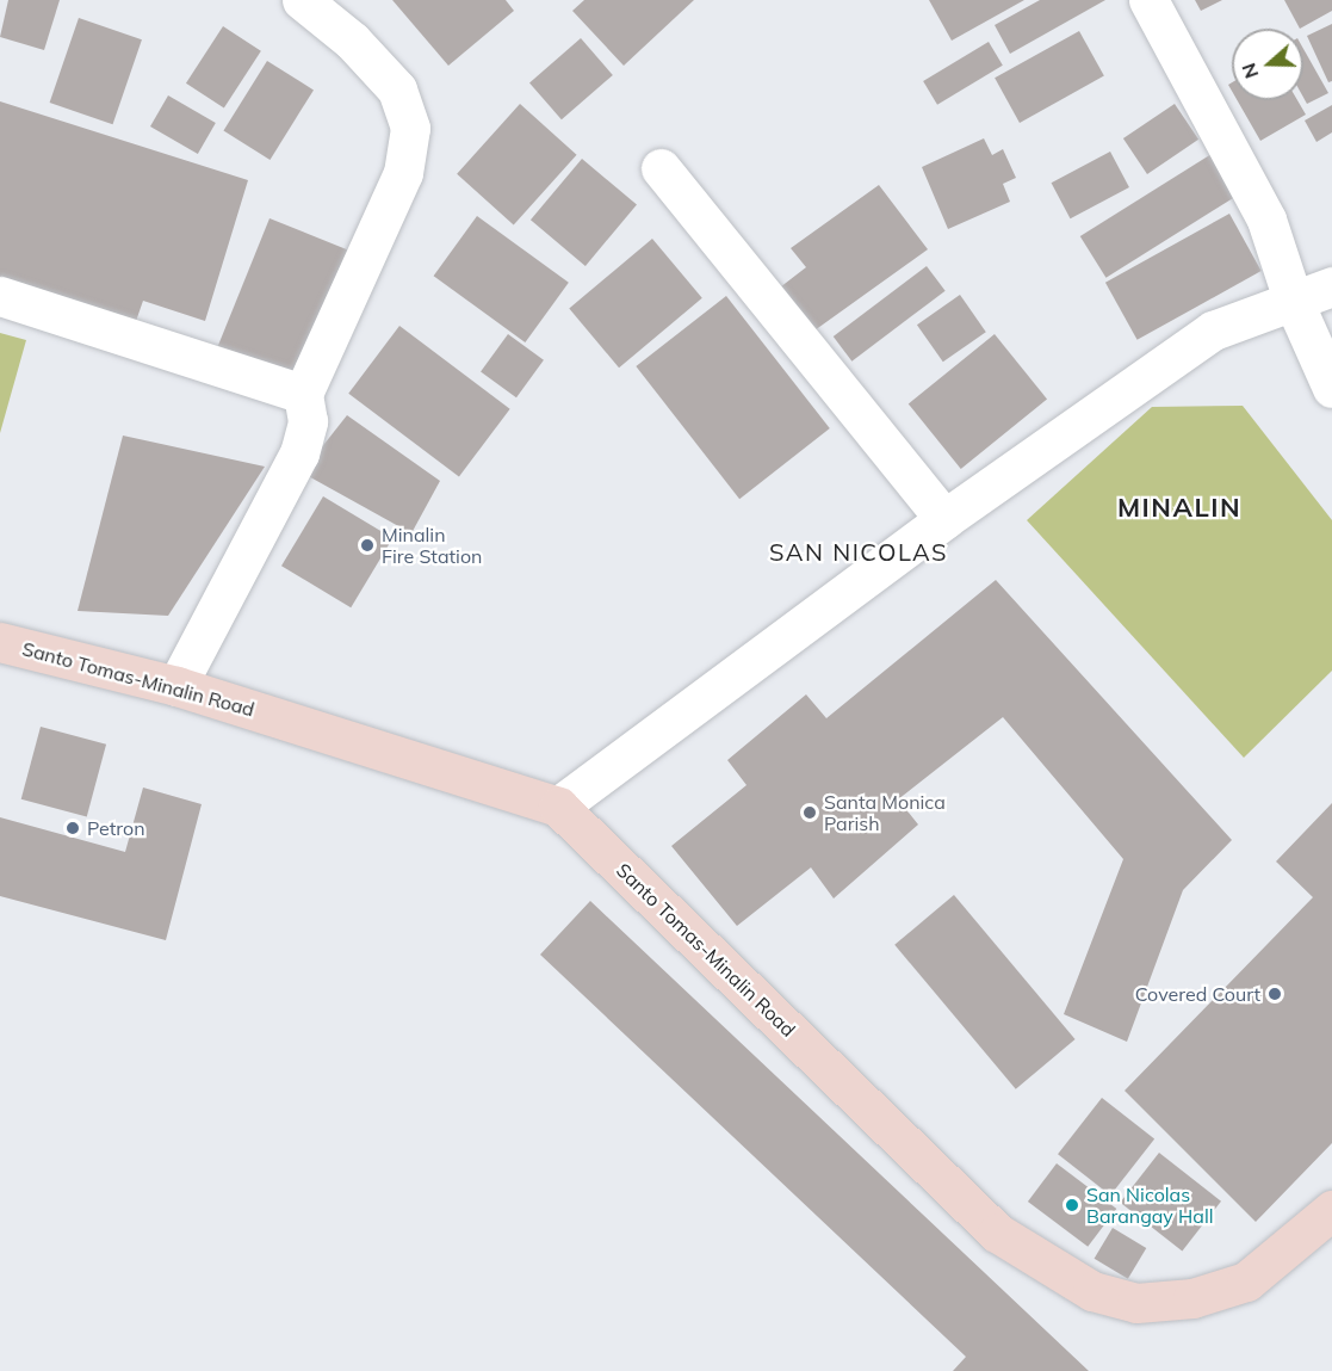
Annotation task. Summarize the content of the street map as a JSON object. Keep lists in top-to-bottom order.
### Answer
{
  "streets": {
    "street": ["Santo Tomas-Minalin Road"]
  },
  "districts": ["MINALIN", "SAN NICOLAS"],
  "places": [
    "Minalin Fire Station",
    "Santa Monica Parish",
    "Petron",
    "Covered Court",
    "San Nicolas Barangay Hall"
  ],
  "north": "left"
}
